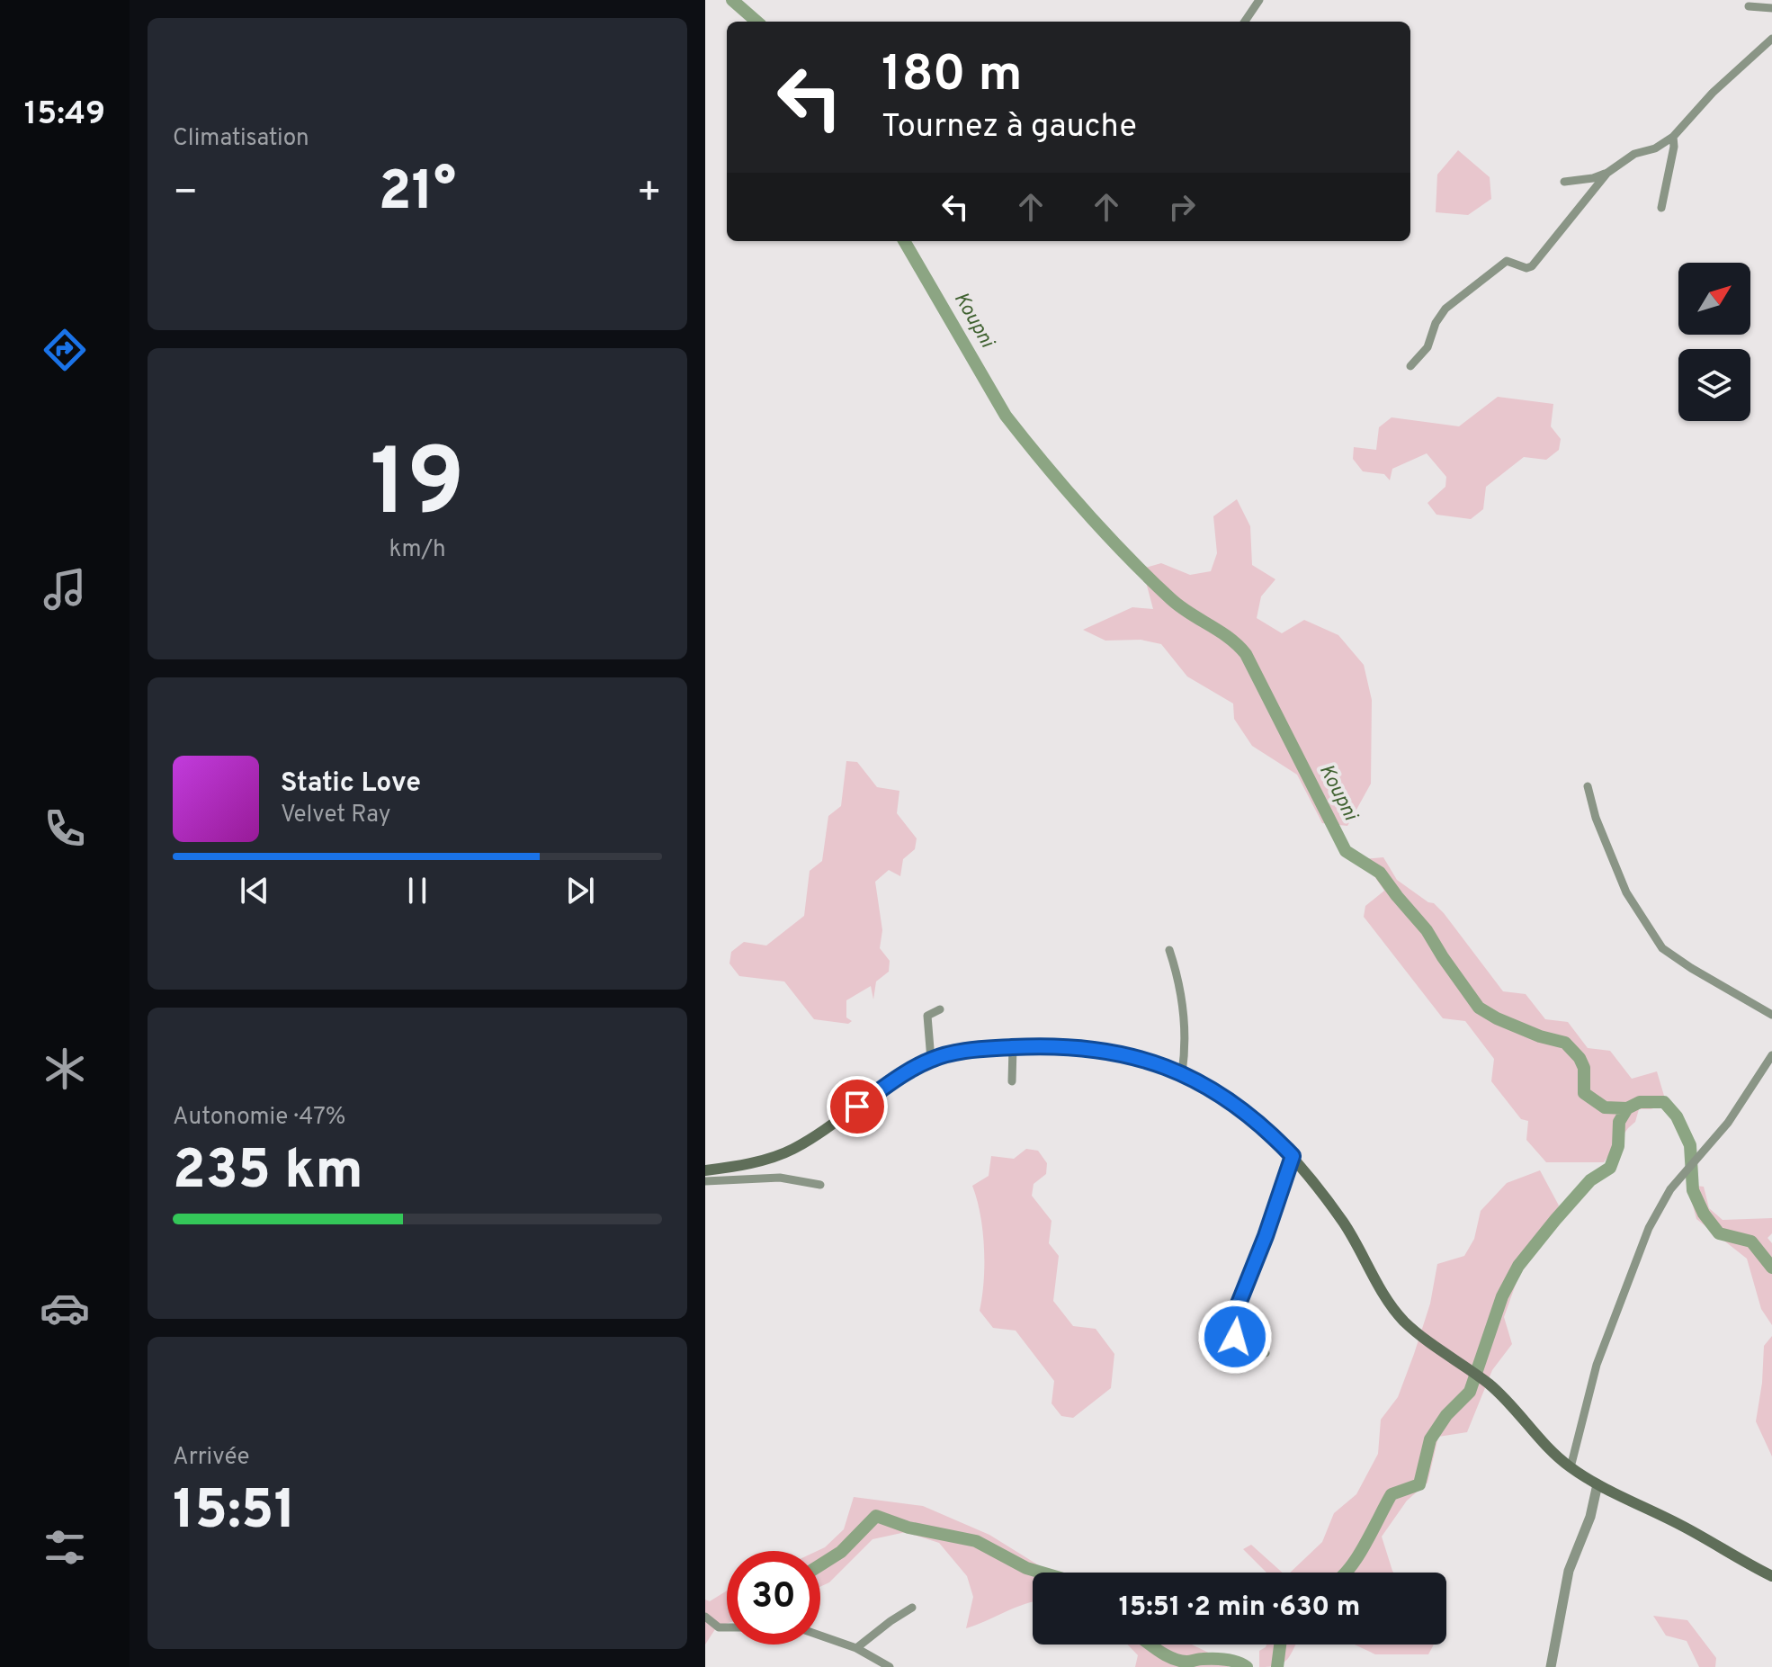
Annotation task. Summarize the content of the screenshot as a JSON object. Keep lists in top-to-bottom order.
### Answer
{
  "water": ["Koupni"],
  "north": "top right",
  "page": {
    "tabs": "15:49",
    "tile": [
      "Climatisation",
      ["19", "km/h"],
      ["Autonomie · 47%", "235 km"],
      ["Arrivée", "15:51"]
    ],
    "turn": ["180 m", "Tournez à gauche"],
    "heat": ["−", "21°", "+"],
    "song": ["Static Love", "Velvet Ray"],
    "limit": "30",
    "trip": "15:51 · 2 min · 630 m"
  }
}
